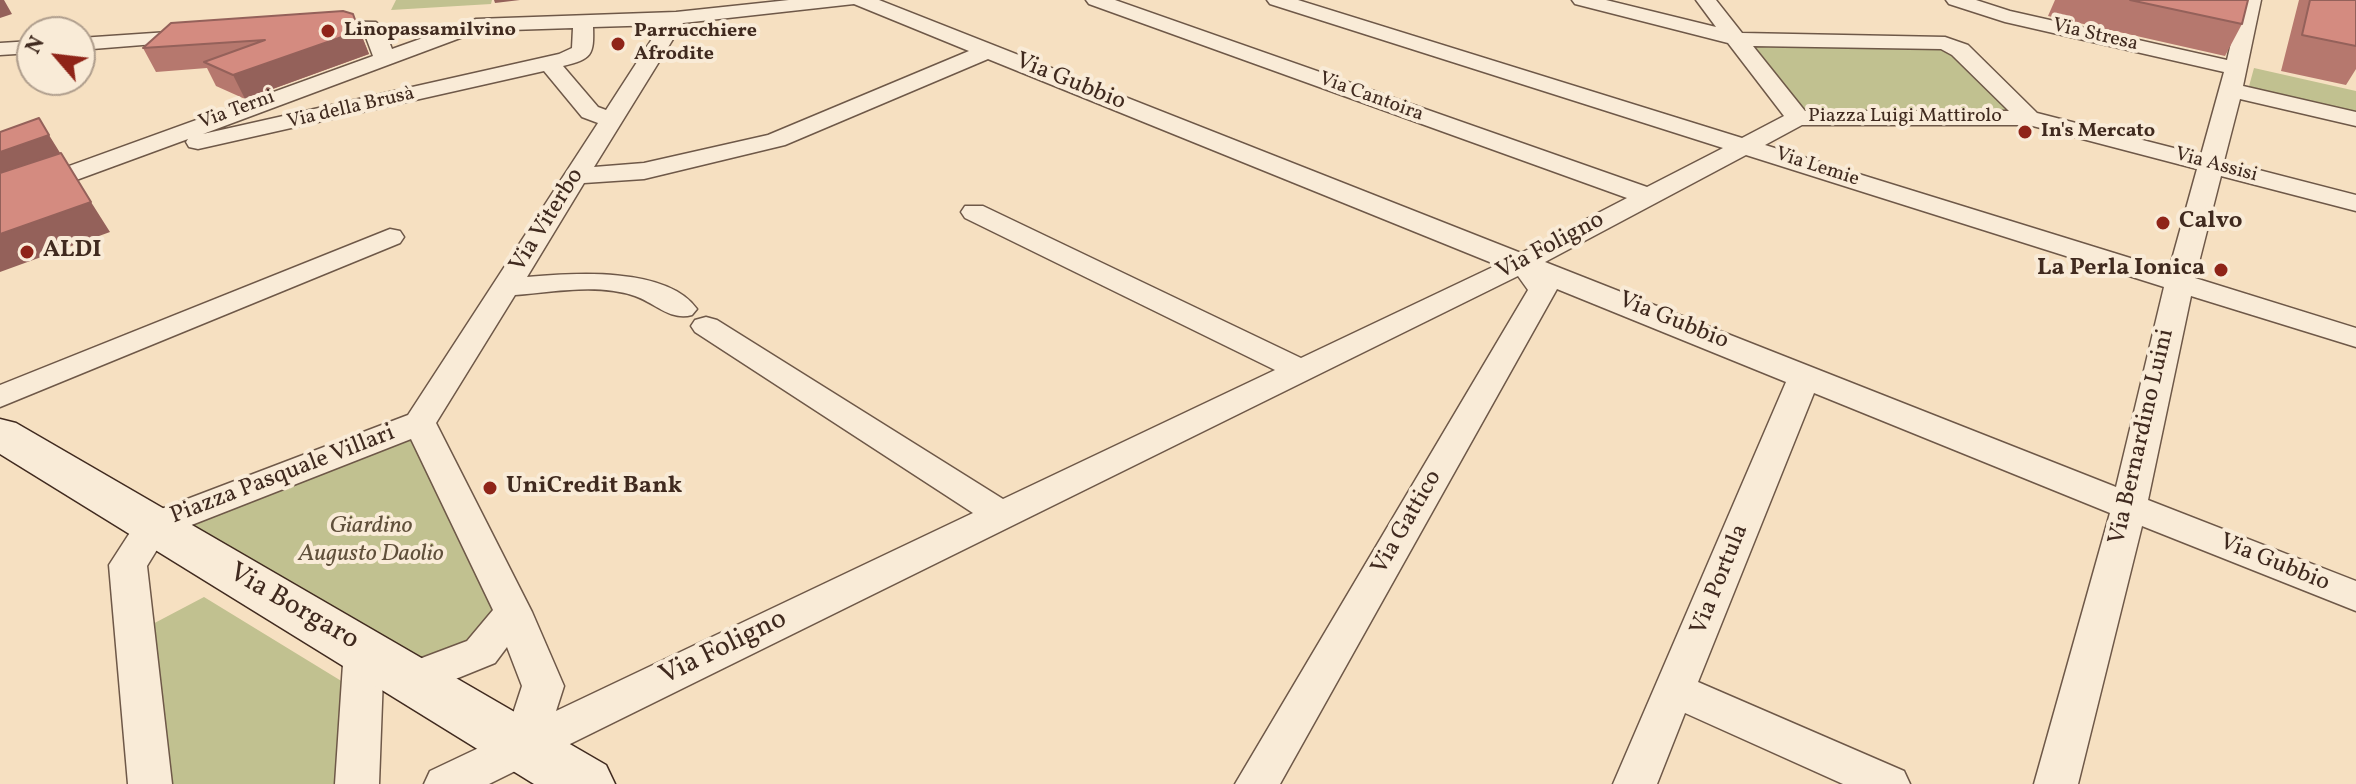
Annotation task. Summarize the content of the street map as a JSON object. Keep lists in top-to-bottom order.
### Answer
{
  "streets": {
    "street": [
      "Via Stresa",
      "Via Gubbio",
      "Via Cantoira",
      "Via della Brusà",
      "Via Terni",
      "Piazza Luigi Mattirolo",
      "Via Assisi",
      "Via Lemie",
      "Via Viterbo",
      "Via Foligno",
      "Via Bernardino Luini",
      "Piazza Pasquale Villari",
      "Via Gattico",
      "Via Portula",
      "Via Borgaro"
    ]
  },
  "crossings": [
    ["Via Stresa", "Via Bernardino Luini"],
    ["Via Gubbio", "Via Viterbo"],
    ["Via Gubbio", "Via Foligno"],
    ["Via Gubbio", "Via Bernardino Luini"],
    ["Via Gubbio", "Via Gattico"],
    ["Via Gubbio", "Via Portula"],
    ["Via Cantoira", "Via Foligno"],
    ["Via della Brusà", "Via Terni"],
    ["Via Terni", "Via Viterbo"],
    ["Piazza Luigi Mattirolo", "Via Assisi"],
    ["Piazza Luigi Mattirolo", "Via Foligno"],
    ["Via Assisi", "Via Bernardino Luini"],
    ["Via Lemie", "Via Foligno"],
    ["Via Lemie", "Via Bernardino Luini"],
    ["Via Viterbo", "Piazza Pasquale Villari"],
    ["Via Foligno", "Piazza Pasquale Villari"],
    ["Via Foligno", "Via Gattico"],
    ["Via Foligno", "Via Borgaro"],
    ["Piazza Pasquale Villari", "Via Borgaro"]
  ],
  "parks": ["Giardino Augusto Daolio"],
  "places": [
    "Linopassamilvino",
    "Parrucchiere Afrodite",
    "In's Mercato",
    "Calvo",
    "ALDI",
    "La Perla Ionica",
    "UniCredit Bank"
  ],
  "north": "top left"
}
